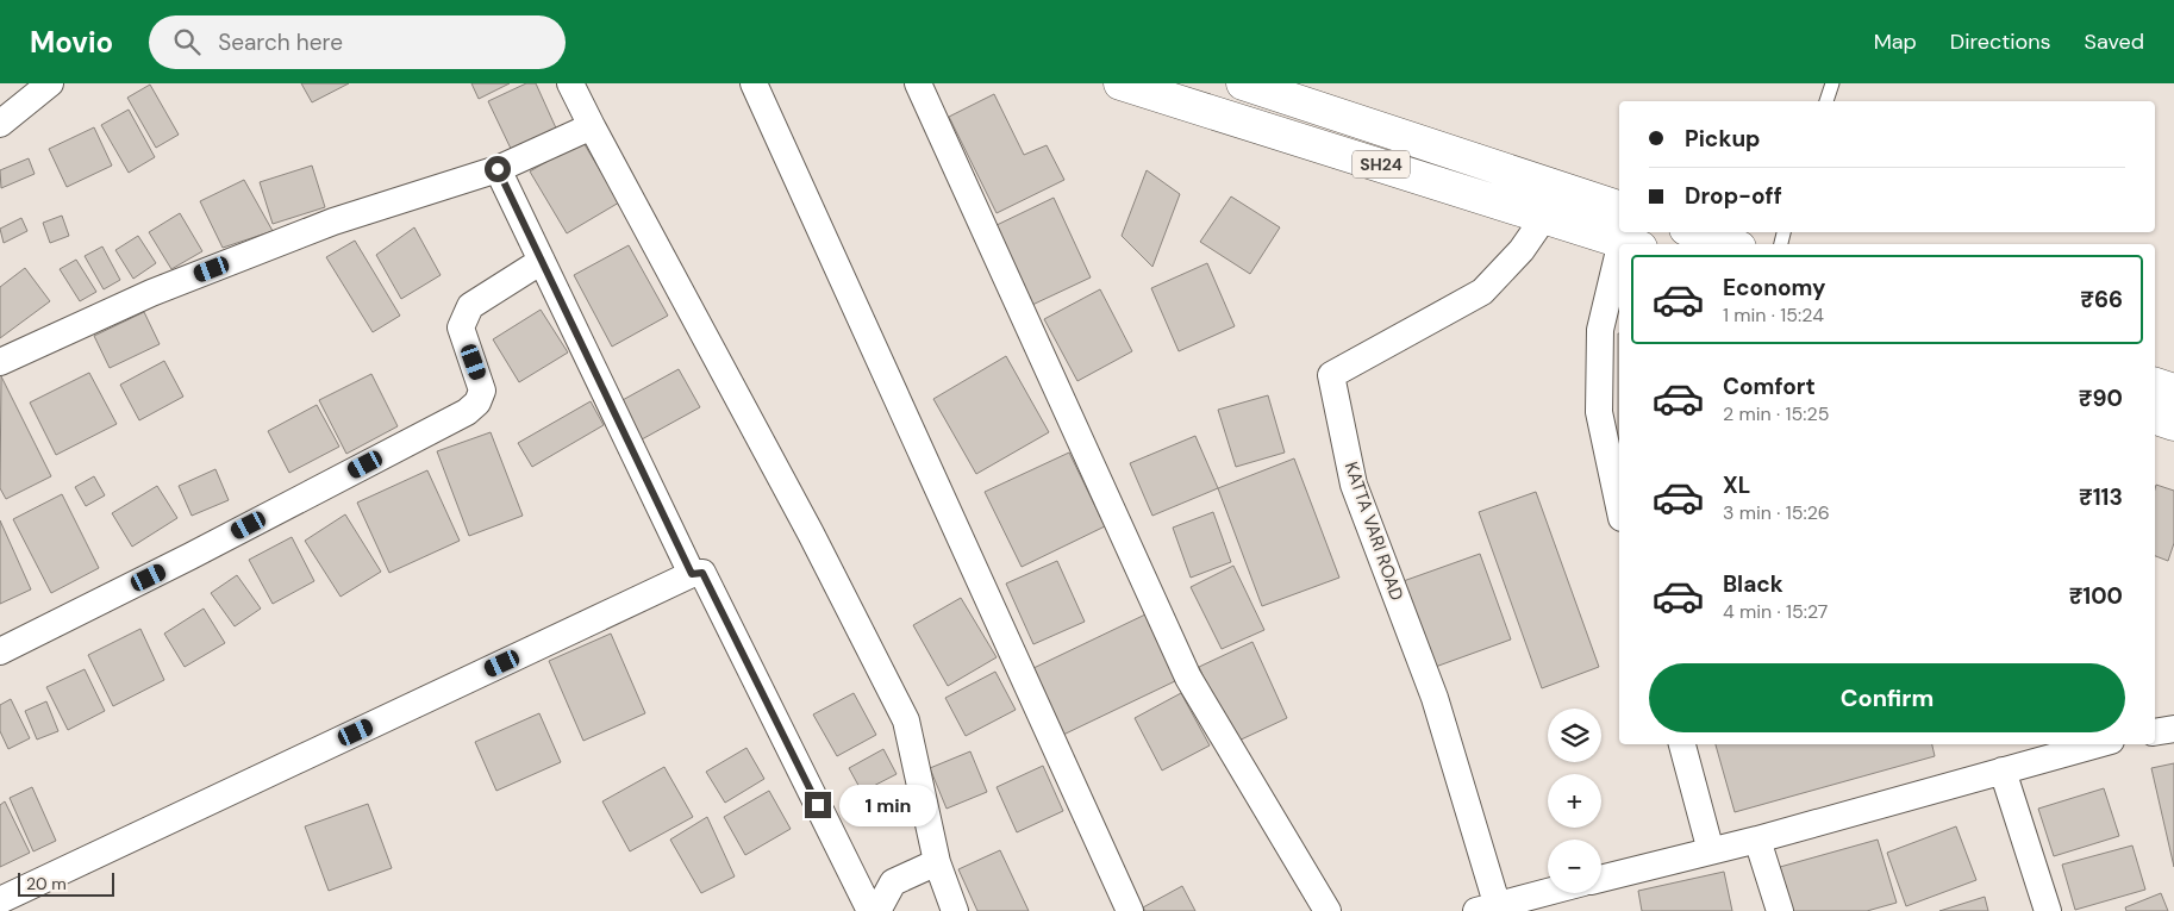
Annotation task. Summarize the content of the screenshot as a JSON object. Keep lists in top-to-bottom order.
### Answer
{
  "streets": {
    "main road": ["SH24"],
    "street": ["KATTA VARI ROAD"]
  },
  "crossings": [
    ["SH24", "KATTA VARI ROAD"]
  ],
  "scale_bar": "20 m",
  "page": {
    "header": "Movio",
    "search": "Search here",
    "nav": ["Map", "Directions", "Saved"],
    "banner": ["Pickup", "Drop-off"],
    "list": [
      {
        "name": "Economy",
        "note": "1 min · 15:24",
        "value": "₹66"
      },
      {
        "name": "Comfort",
        "note": "2 min · 15:25",
        "value": "₹90"
      },
      {
        "name": "XL",
        "note": "3 min · 15:26",
        "value": "₹113"
      },
      {
        "name": "Black",
        "note": "4 min · 15:27",
        "value": "₹100"
      }
    ],
    "buttons": "Confirm",
    "map_buttons": ["+", "−"],
    "bubble": "1 min",
    "scale": "20 m"
  }
}
